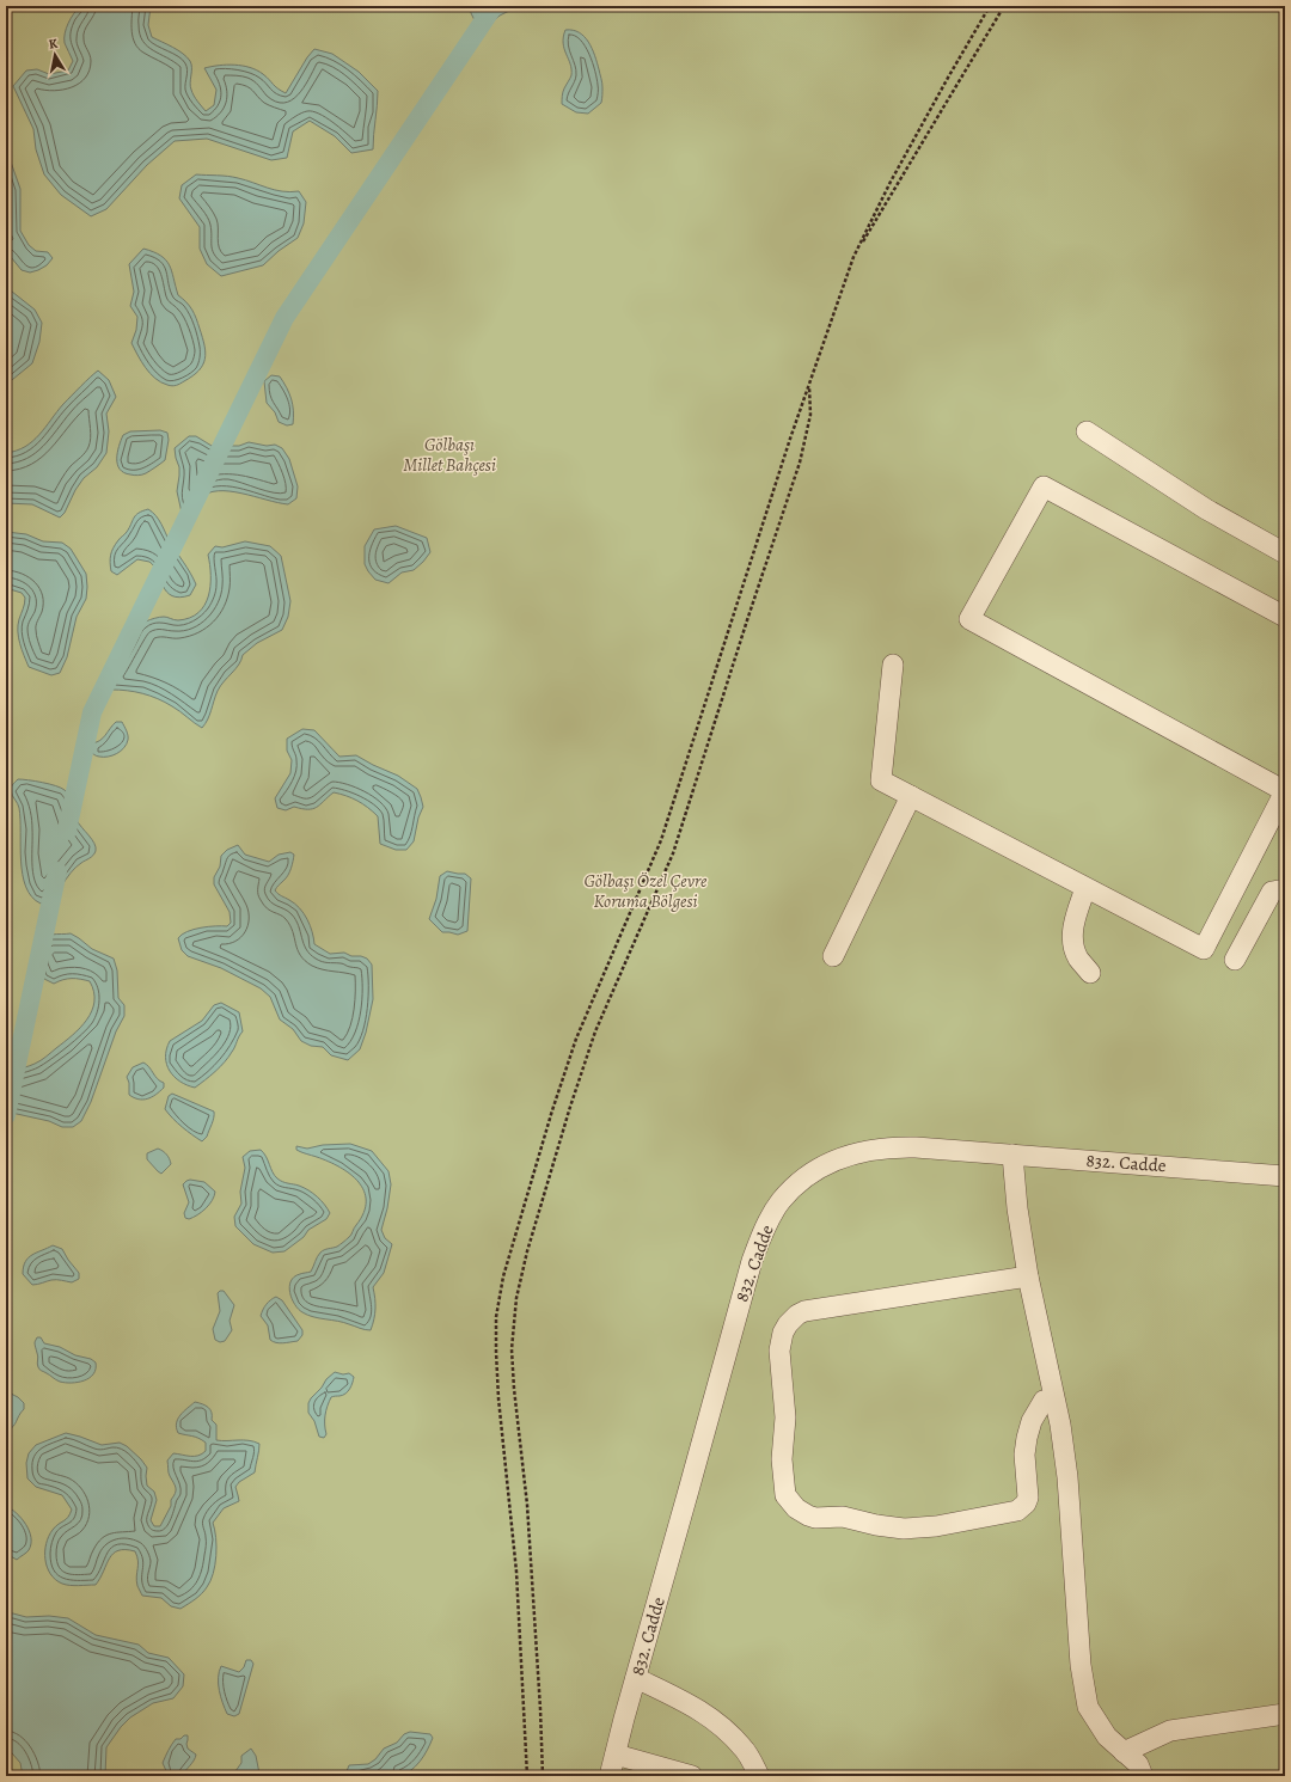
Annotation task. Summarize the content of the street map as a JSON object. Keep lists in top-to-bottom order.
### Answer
{
  "streets": {
    "street": ["832. Cadde"]
  },
  "parks": ["Gölbaşı Millet Bahçesi", "Gölbaşı Özel Çevre Koruma Bölgesi"],
  "north": "top"
}
